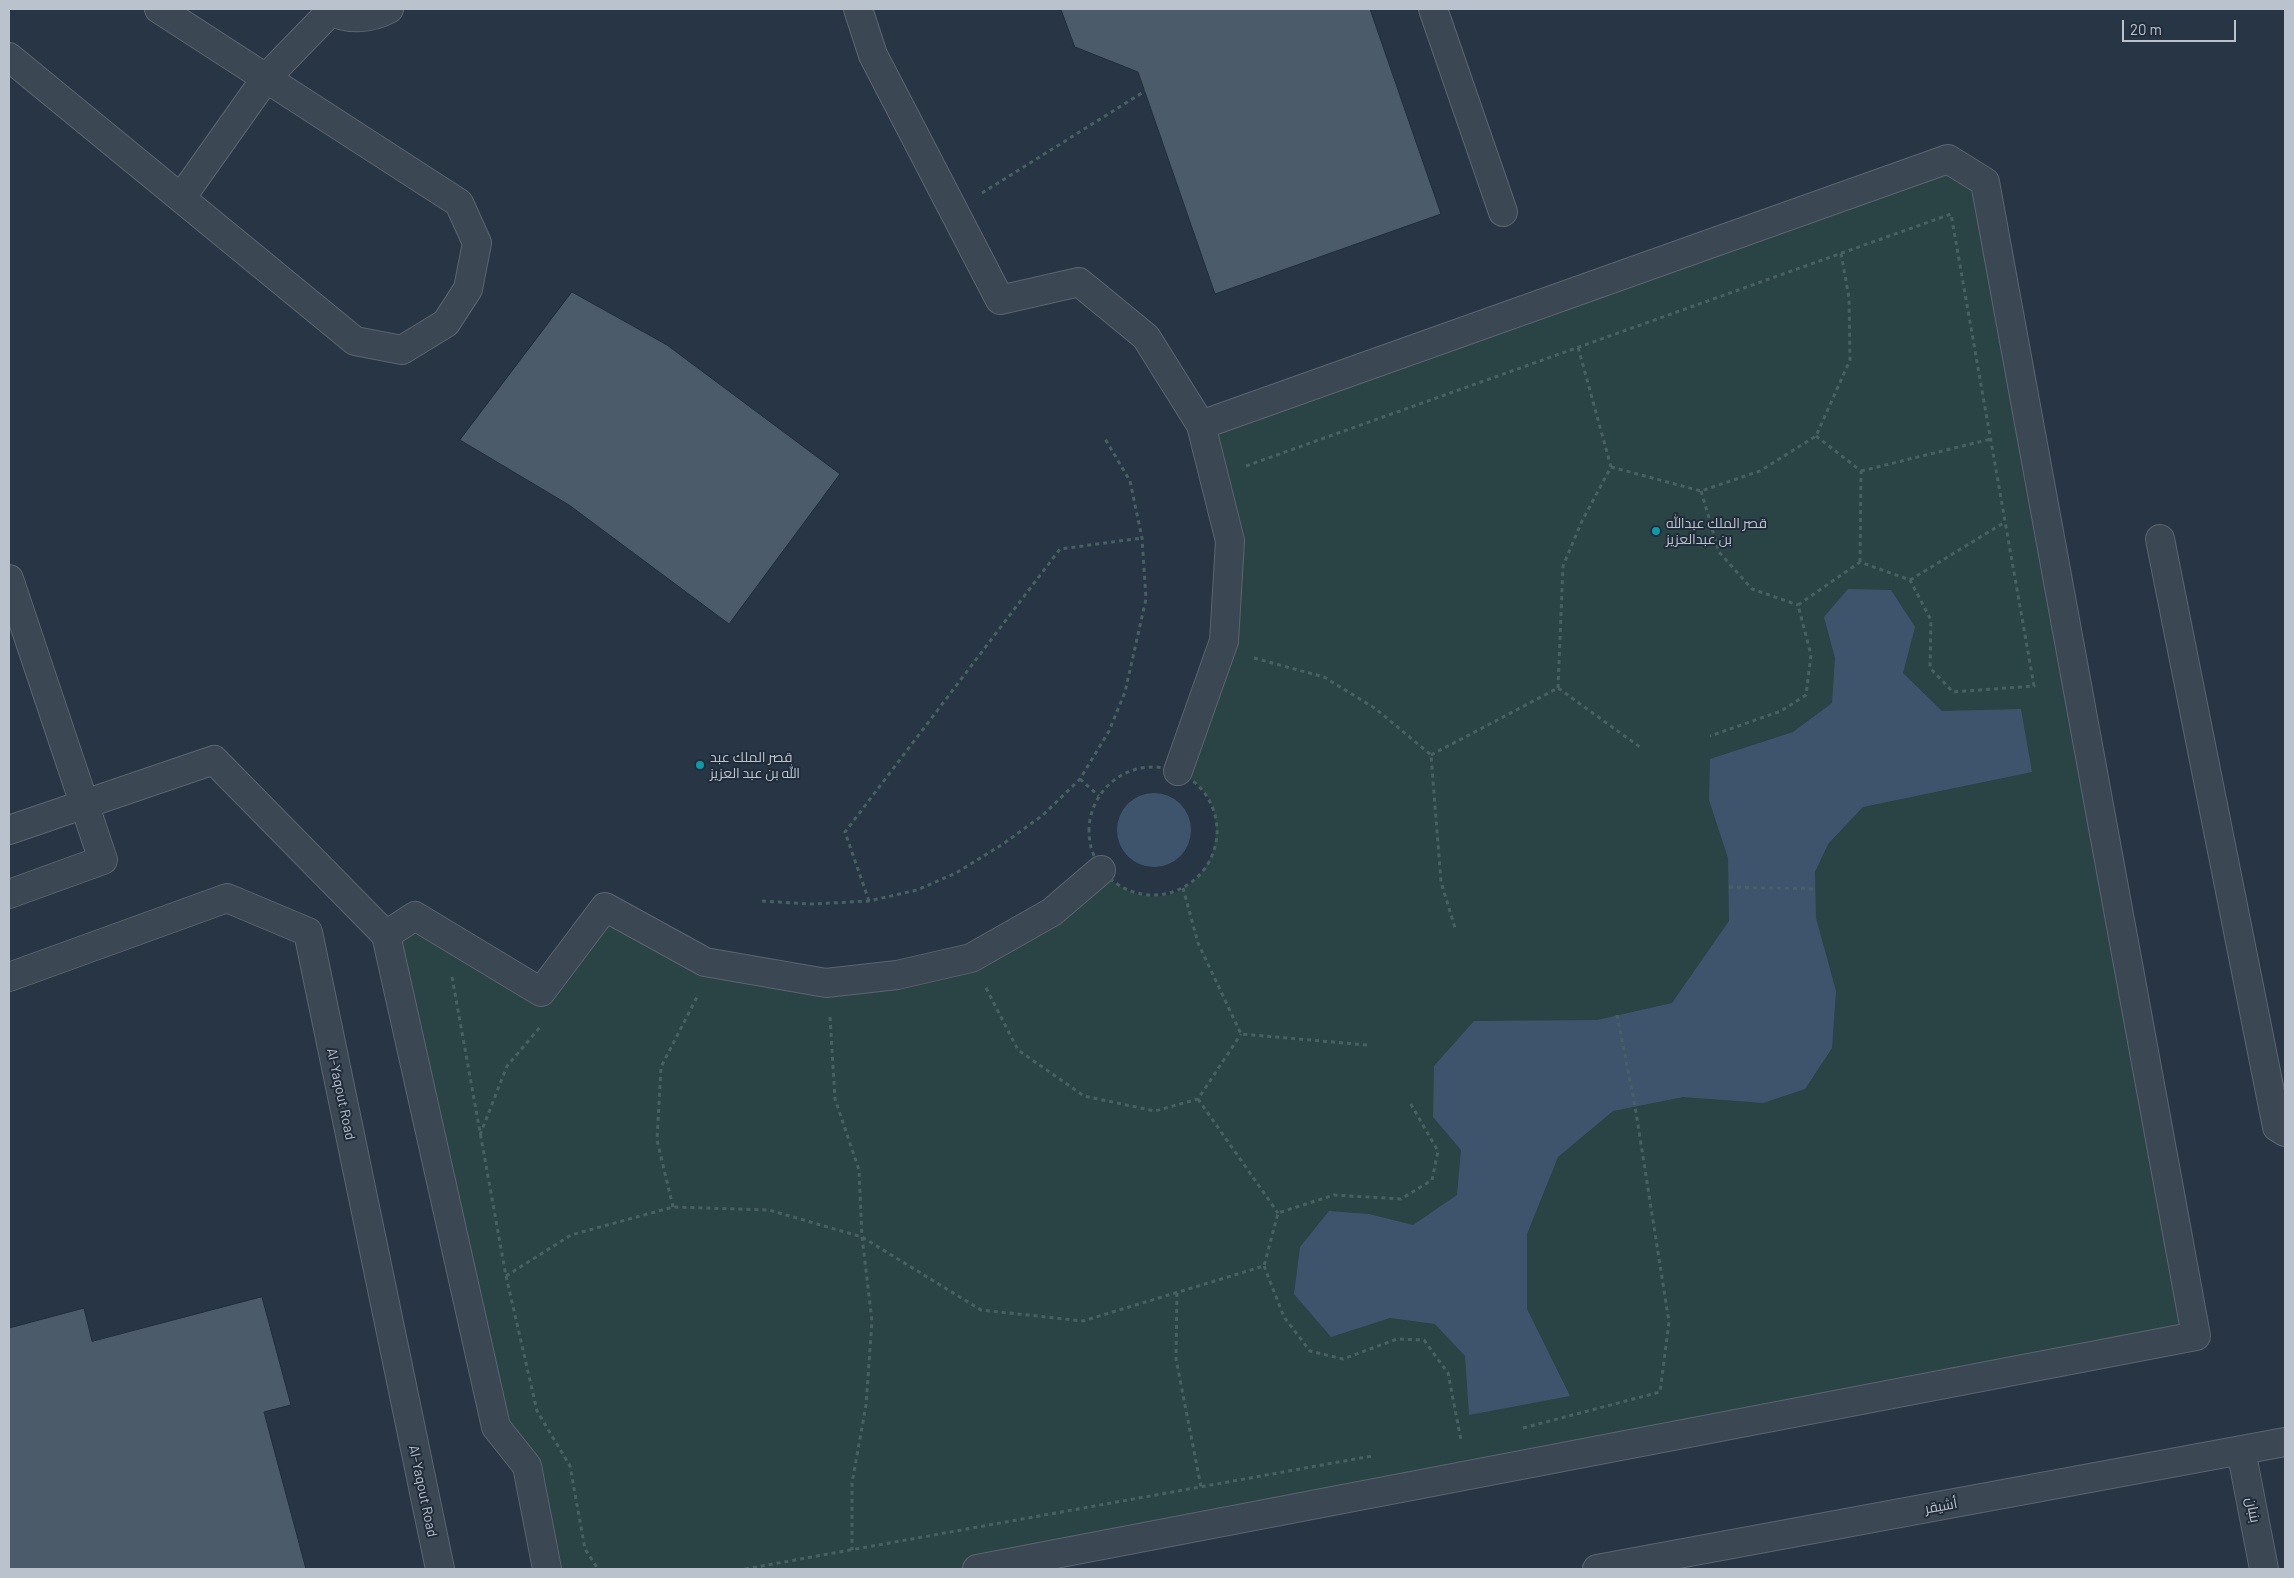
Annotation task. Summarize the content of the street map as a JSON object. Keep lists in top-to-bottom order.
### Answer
{
  "streets": {
    "street": ["Al-Yaqout Road", "أشيقر", "بنبان"]
  },
  "crossings": [
    ["أشيقر", "بنبان"]
  ],
  "places": ["قصر الملك عبدالله بن عبدالعزيز", "قصر الملك عبد الله بن عبد العزيز"],
  "scale_bar": "20 m"
}
